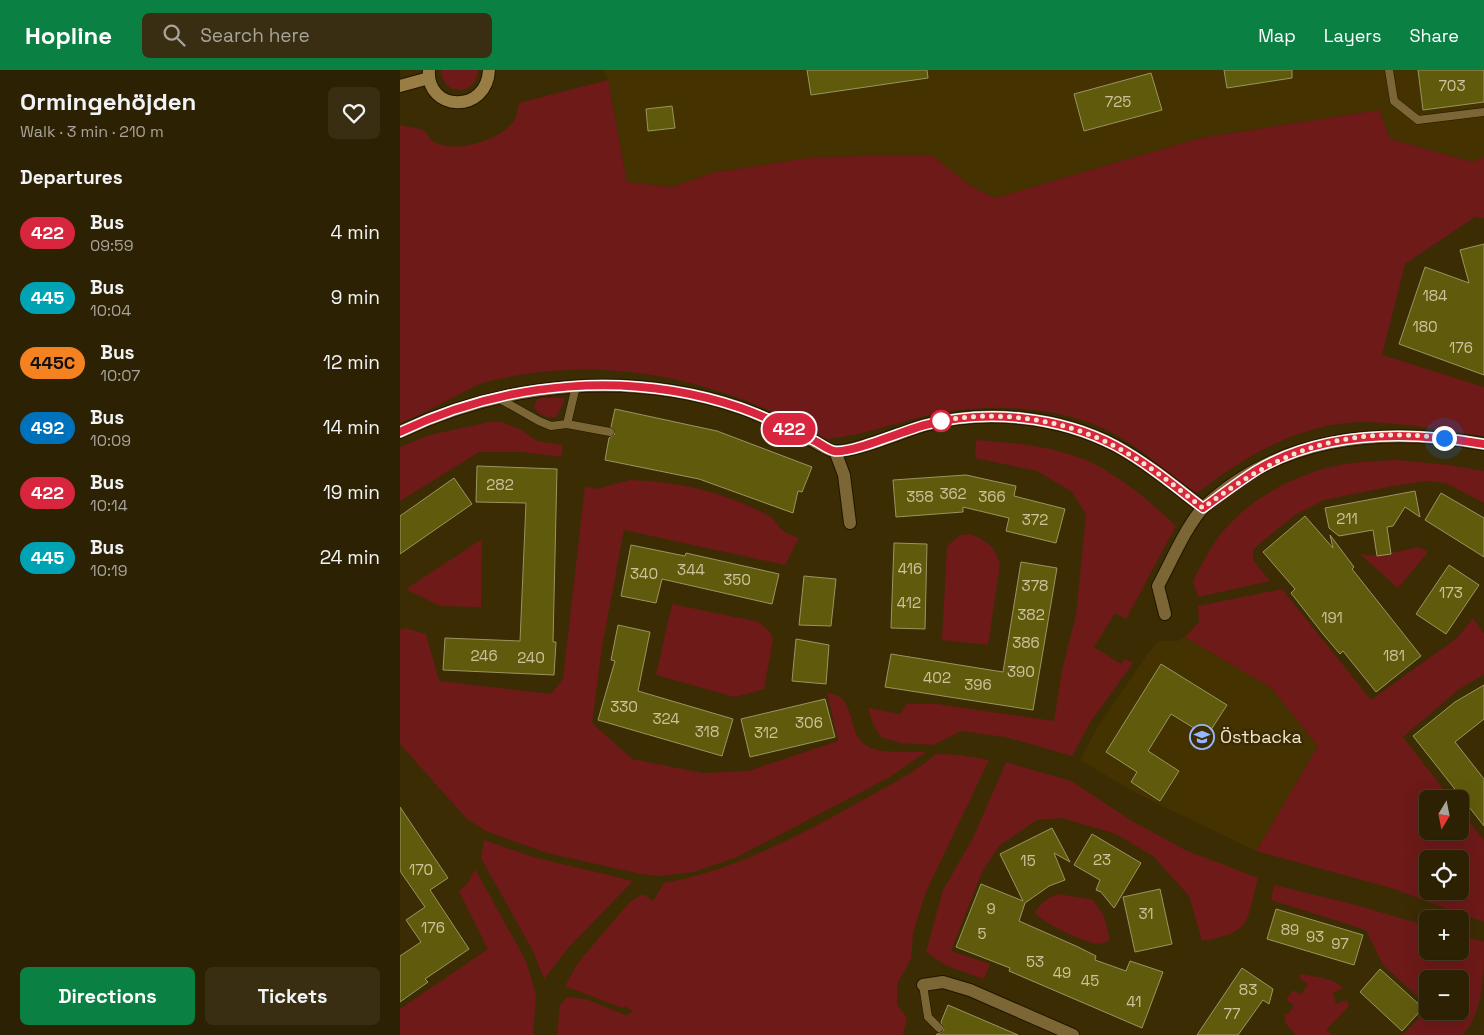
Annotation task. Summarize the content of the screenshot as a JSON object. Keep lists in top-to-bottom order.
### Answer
{
  "places": {
    "school or university": ["Östbacka"]
  },
  "lines": ["bus line 422"],
  "house_numbers": [
    "703",
    "725",
    "184",
    "180",
    "176",
    "282",
    "362",
    "358",
    "366",
    "211",
    "372",
    "416",
    "344",
    "340",
    "350",
    "378",
    "173",
    "412",
    "382",
    "191",
    "386",
    "246",
    "181",
    "240",
    "390",
    "402",
    "396",
    "330",
    "324",
    "306",
    "318",
    "312",
    "23",
    "15",
    "170",
    "9",
    "31",
    "176",
    "89",
    "5",
    "93",
    "97",
    "53",
    "49",
    "45",
    "83",
    "41",
    "77"
  ],
  "north": "bottom",
  "page": {
    "header": "Hopline",
    "search": "Search here",
    "nav": ["Map", "Layers", "Share"],
    "heading": [
      ["Ormingehöjden", "Walk · 3 min · 210 m"],
      "Departures"
    ],
    "on_map": "422",
    "list": [
      {
        "mark": "422",
        "name": "Bus",
        "note": "09:59",
        "value": "4 min"
      },
      {
        "mark": "445",
        "name": "Bus",
        "note": "10:04",
        "value": "9 min"
      },
      {
        "mark": "445C",
        "name": "Bus",
        "note": "10:07",
        "value": "12 min"
      },
      {
        "mark": "492",
        "name": "Bus",
        "note": "10:09",
        "value": "14 min"
      },
      {
        "mark": "422",
        "name": "Bus",
        "note": "10:14",
        "value": "19 min"
      },
      {
        "mark": "445",
        "name": "Bus",
        "note": "10:19",
        "value": "24 min"
      }
    ],
    "map_buttons": ["+", "−"],
    "buttons": ["Directions", "Tickets"]
  }
}
